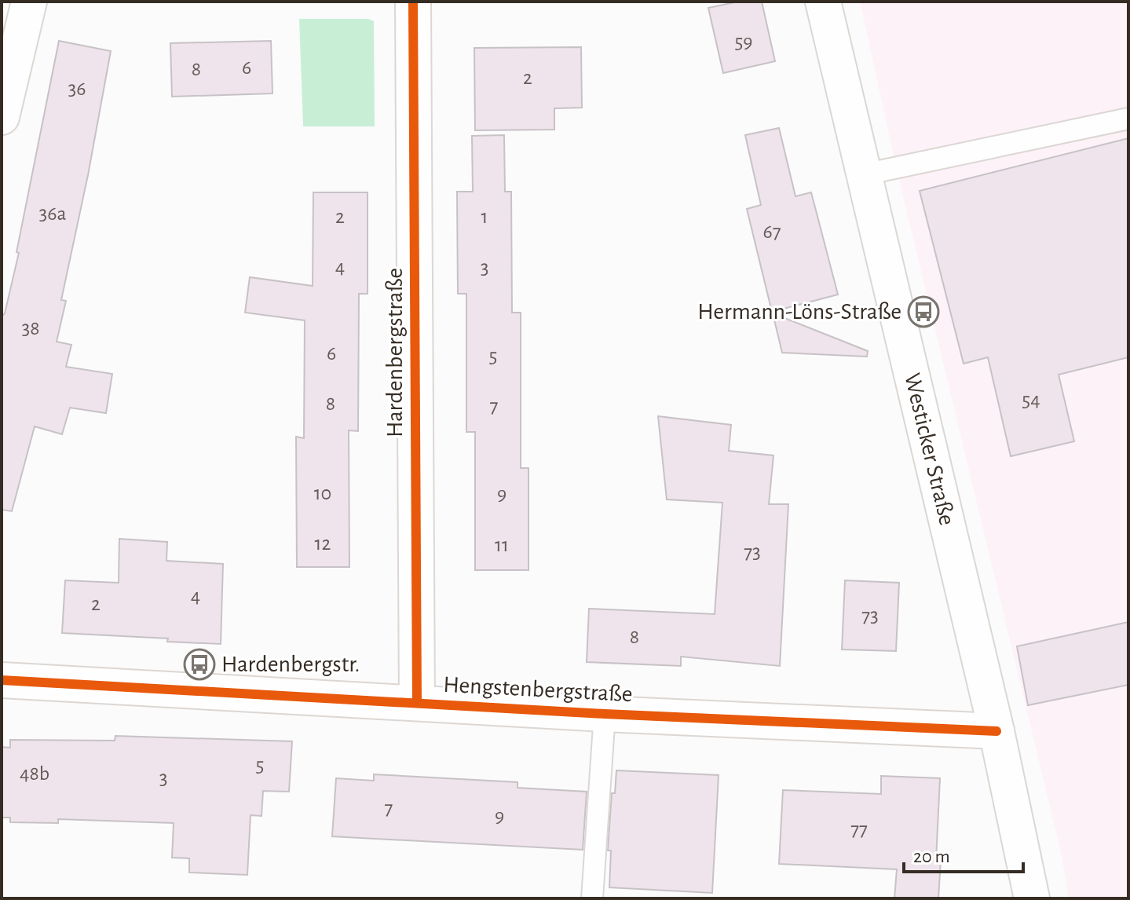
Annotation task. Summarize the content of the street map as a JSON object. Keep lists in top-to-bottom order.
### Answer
{
  "streets": {
    "street": ["Hardenbergstraße", "Westicker Straße", "Hengstenbergstraße"]
  },
  "crossings": [
    ["Hardenbergstraße", "Hengstenbergstraße"],
    ["Westicker Straße", "Hengstenbergstraße"]
  ],
  "places": {
    "bus stop": ["Hermann-Löns-Straße", "Hardenbergstr."]
  },
  "house_numbers": [
    "59",
    "6",
    "8",
    "2",
    "36",
    "36a",
    "2",
    "1",
    "67",
    "4",
    "3",
    "38",
    "6",
    "5",
    "54",
    "8",
    "7",
    "10",
    "9",
    "12",
    "11",
    "73",
    "4",
    "2",
    "73",
    "8",
    "5",
    "48b",
    "3",
    "7",
    "9",
    "77"
  ],
  "scale_bar": "20 m"
}
